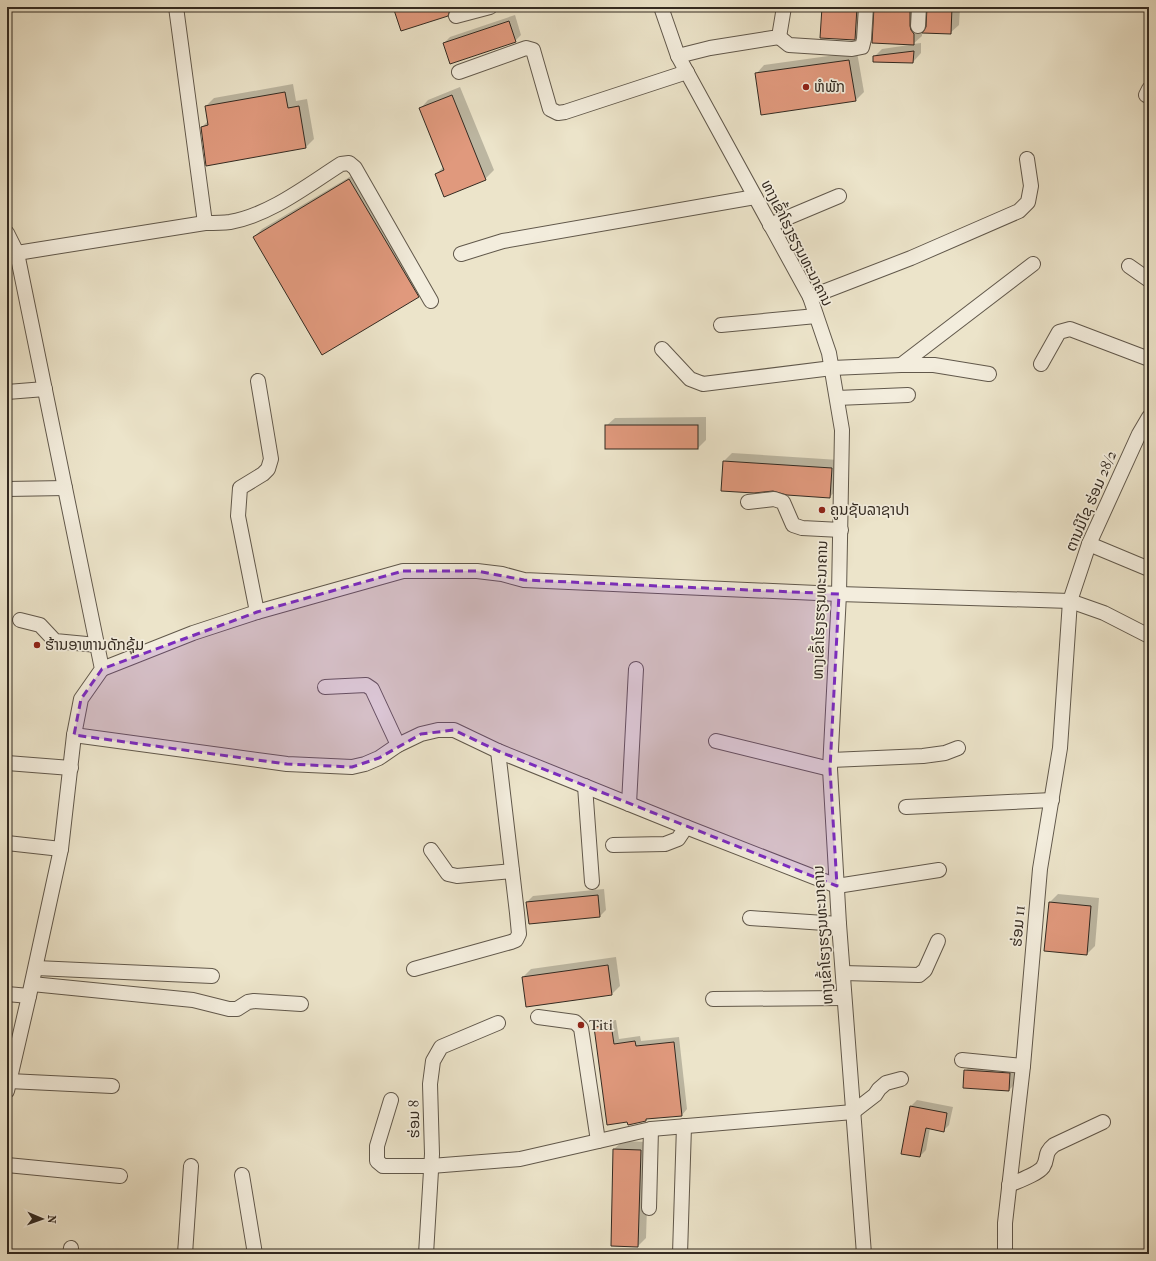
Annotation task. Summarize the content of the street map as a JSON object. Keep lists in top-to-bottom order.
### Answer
{
  "streets": {
    "street": [
      "ທາງເຂົ້າໂຮງຮຽນທະນາຄານ",
      "ຕານມີໄຊ ຮ່ອມ 28/2",
      "ຮ່ອມ 11",
      "ຮ່ອມ 8"
    ]
  },
  "crossings": [
    ["ຕານມີໄຊ ຮ່ອມ 28/2", "ຮ່ອມ 11"]
  ],
  "places": [
    "ຫໍພັກ",
    "ຄູນຊັບລາຊາປາ",
    "ຮ້ານອາຫານດັກຊຸ້ມ",
    "Titi"
  ],
  "north": "right"
}
